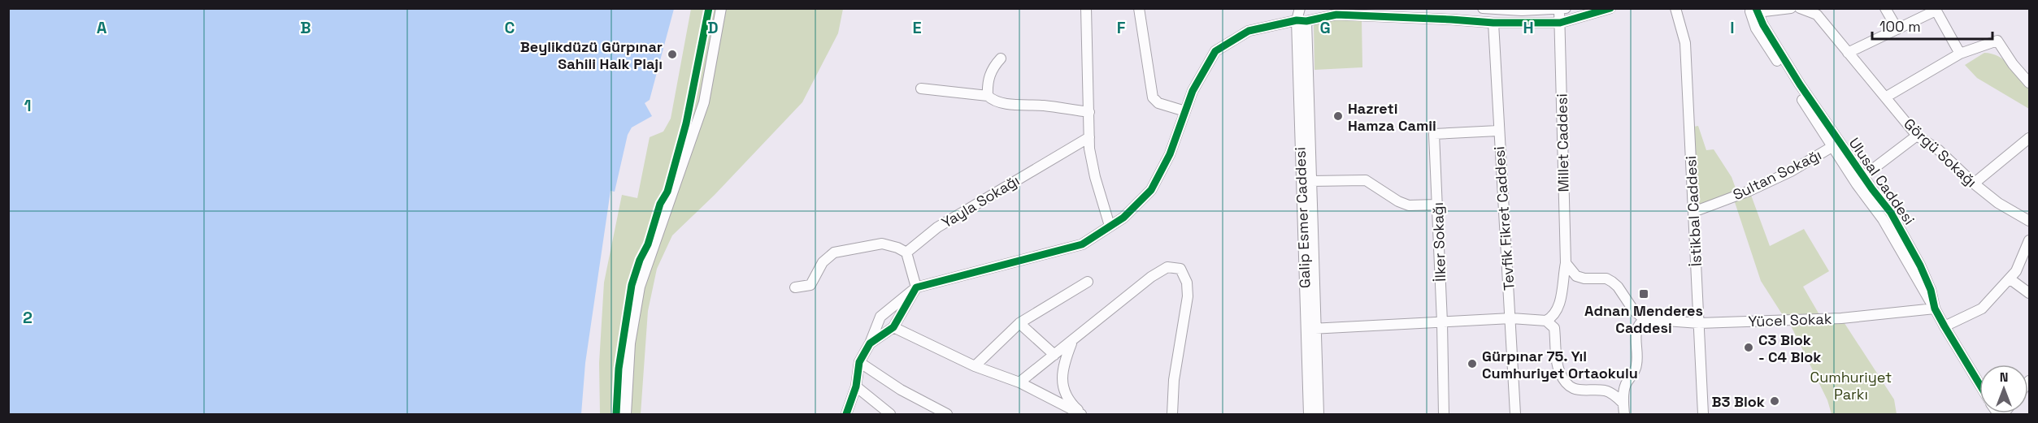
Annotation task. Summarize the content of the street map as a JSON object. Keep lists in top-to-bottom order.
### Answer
{
  "streets": {
    "street": [
      "Millet Caddesi",
      "Görgü Sokağı",
      "Sultan Sokağı",
      "Ulusal Caddesi",
      "Yayla Sokağı",
      "İstikbal Caddesi",
      "Galip Esmer Caddesi",
      "Tevfik Fikret Caddesi",
      "İlker Sokağı",
      "Yücel Sokak"
    ]
  },
  "crossings": [
    ["Sultan Sokağı", "Ulusal Caddesi"],
    ["Sultan Sokağı", "İstikbal Caddesi"],
    ["Ulusal Caddesi", "Yücel Sokak"],
    ["İstikbal Caddesi", "Yücel Sokak"],
    ["Tevfik Fikret Caddesi", "İlker Sokağı"]
  ],
  "parks": ["Cumhuriyet Parkı"],
  "places": {
    "other": [
      "Beylikdüzü Gürpınar Sahili Halk Plajı",
      "Hazreti Hamza Camii",
      "C3 Blok - C4 Blok",
      "Gürpınar 75. Yıl Cumhuriyet Ortaokulu",
      "B3 Blok"
    ],
    "transit": ["Adnan Menderes Caddesi"]
  },
  "scale_bar": "100 m",
  "north": "top",
  "grid": {
    "columns": [
      "A",
      "B",
      "C",
      "D",
      "E",
      "F",
      "G",
      "H",
      "I"
    ],
    "rows": ["1", "2"]
  }
}
